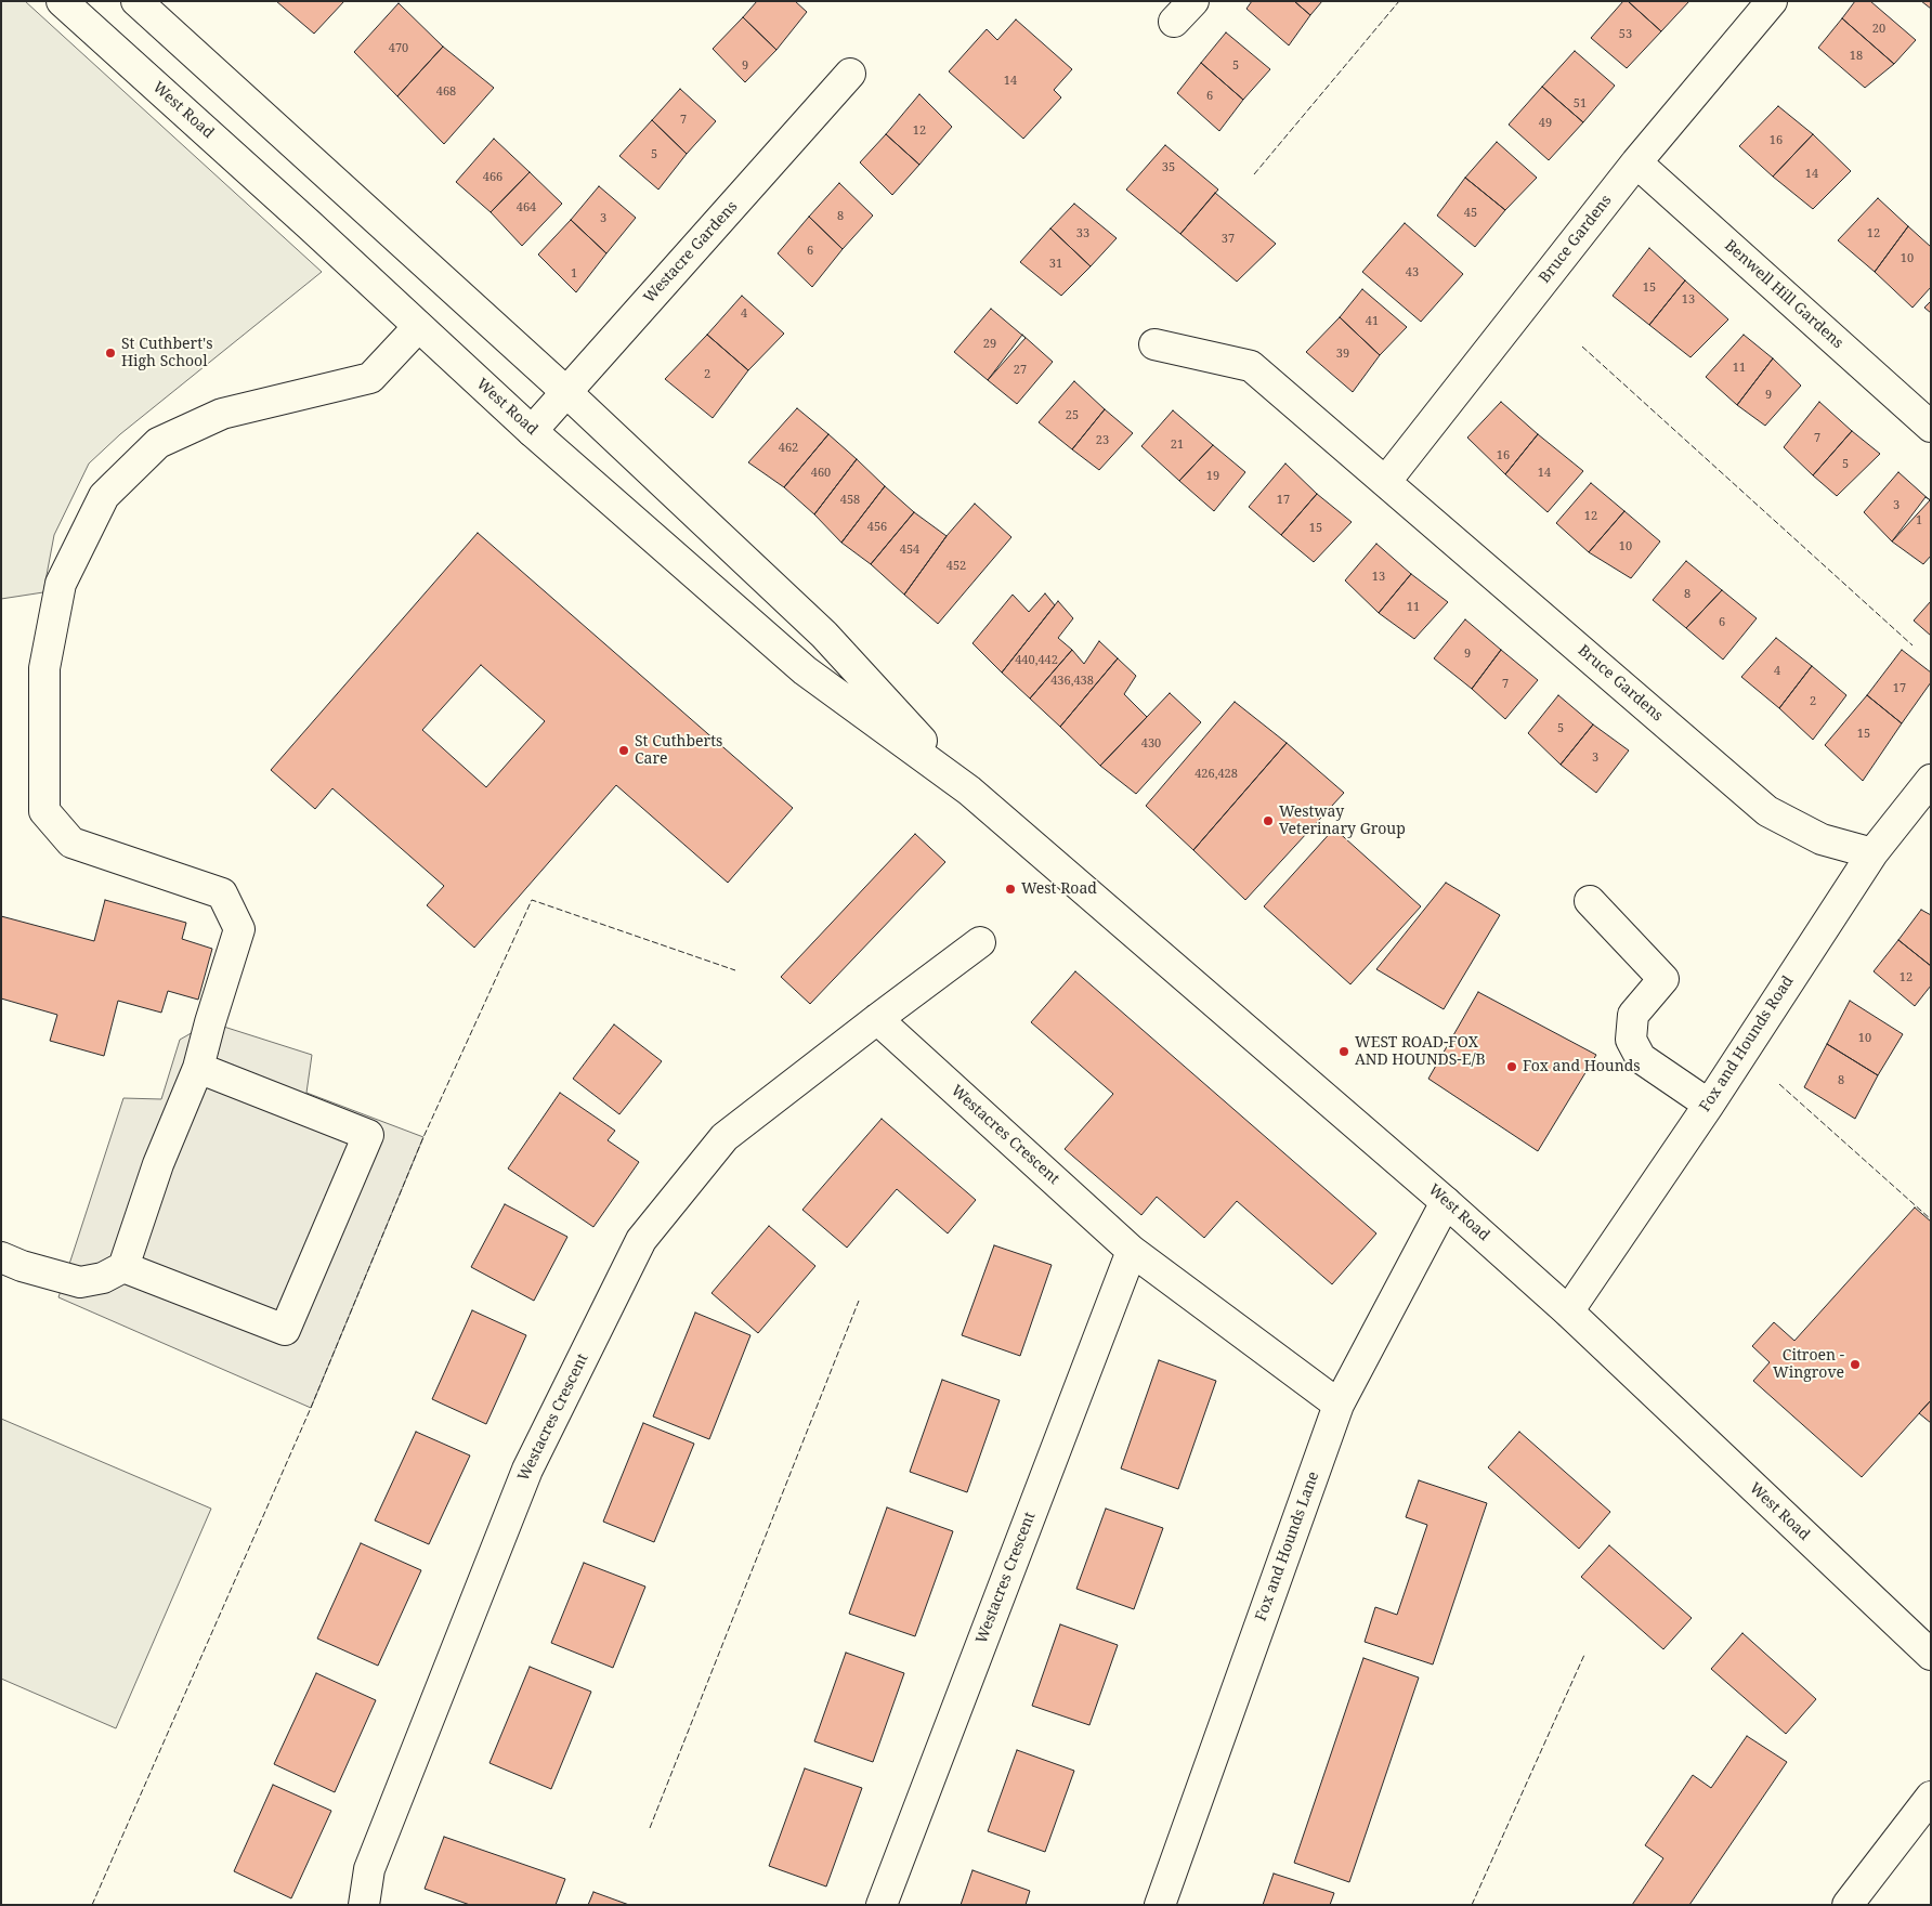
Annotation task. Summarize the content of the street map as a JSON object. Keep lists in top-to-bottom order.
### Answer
{
  "streets": {
    "street": [
      "West Road",
      "Bruce Gardens",
      "Westacre Gardens",
      "Benwell Hill Gardens",
      "Fox and Hounds Road",
      "Westacres Crescent",
      "Fox and Hounds Lane"
    ]
  },
  "crossings": [
    ["West Road", "Westacre Gardens"],
    ["West Road", "Fox and Hounds Road"],
    ["West Road", "Fox and Hounds Lane"],
    ["Bruce Gardens", "Benwell Hill Gardens"],
    ["Bruce Gardens", "Fox and Hounds Road"],
    ["Westacres Crescent", "Fox and Hounds Lane"]
  ],
  "places": [
    "St Cuthbert's High School",
    "St Cuthberts Care",
    "Westway Veterinary Group",
    "West Road",
    "WEST ROAD-FOX AND HOUNDS-E/B",
    "Fox and Hounds",
    "Citroen - Wingrove"
  ],
  "house_numbers": [
    "20",
    "53",
    "470",
    "18",
    "9",
    "5",
    "14",
    "468",
    "6",
    "51",
    "7",
    "49",
    "12",
    "16",
    "5",
    "35",
    "14",
    "466",
    "464",
    "45",
    "8",
    "3",
    "33",
    "12",
    "37",
    "6",
    "10",
    "31",
    "43",
    "1",
    "15",
    "13",
    "4",
    "41",
    "29",
    "39",
    "11",
    "27",
    "2",
    "9",
    "25",
    "7",
    "23",
    "21",
    "462",
    "16",
    "5",
    "460",
    "14",
    "19",
    "458",
    "17",
    "3",
    "12",
    "1",
    "456",
    "15",
    "10",
    "454",
    "452",
    "13",
    "8",
    "11",
    "6",
    "9",
    "440,442",
    "4",
    "436,438",
    "7",
    "17",
    "2",
    "5",
    "15",
    "430",
    "3",
    "426,428",
    "12",
    "10",
    "8"
  ]
}
